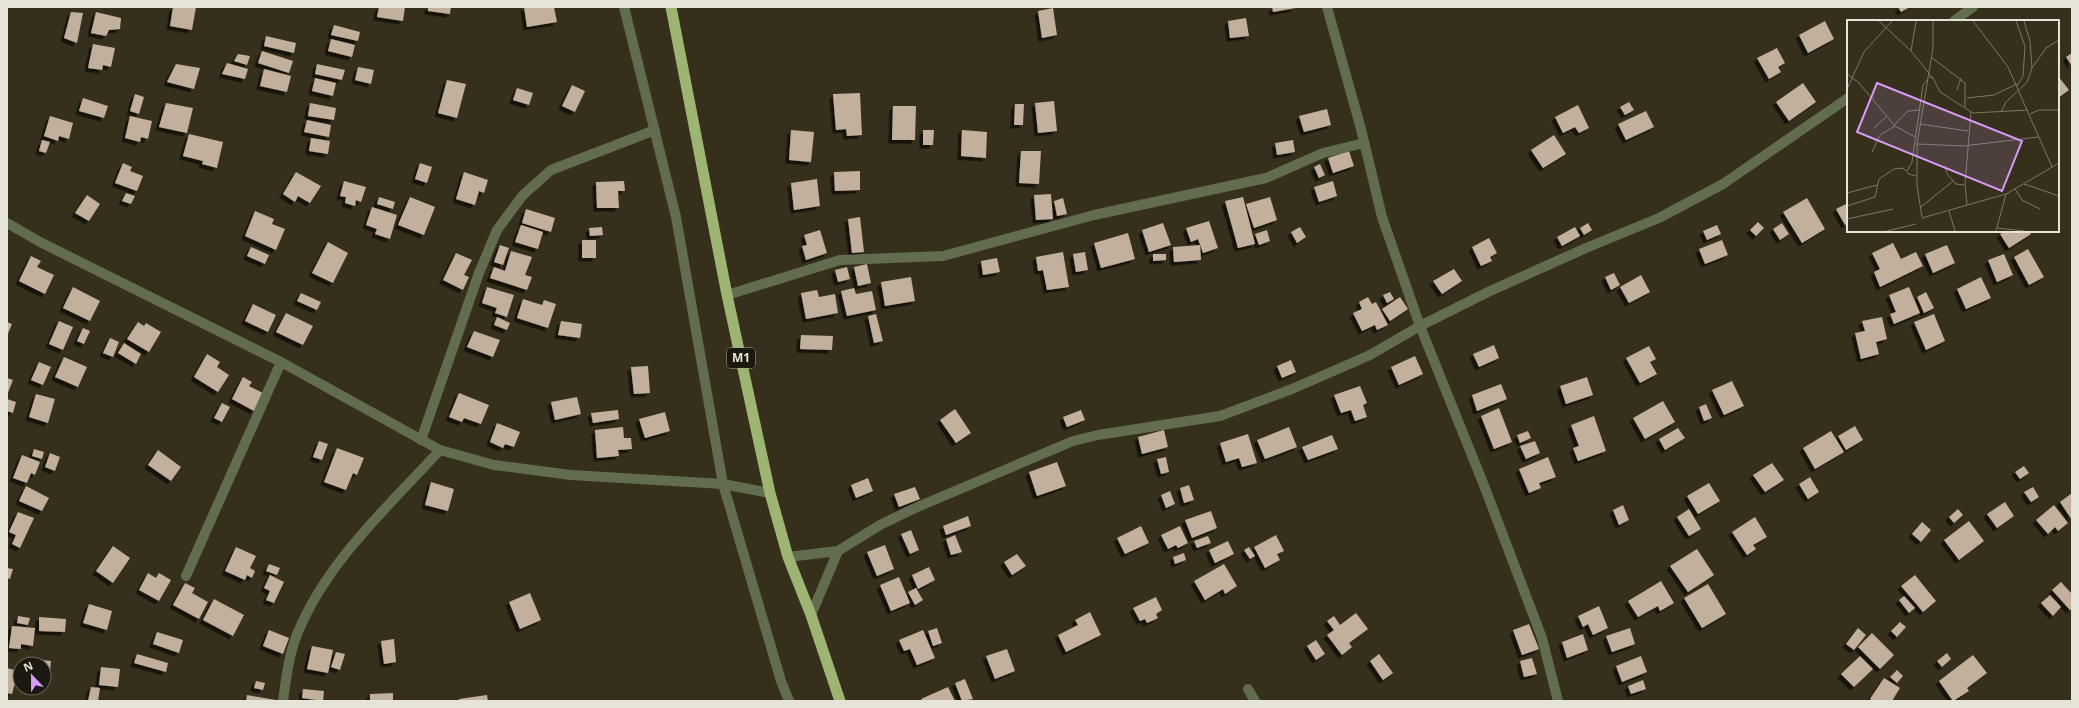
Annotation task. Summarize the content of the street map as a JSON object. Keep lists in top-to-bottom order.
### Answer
{
  "streets": {
    "highway": ["M1"]
  },
  "north": "top"
}
